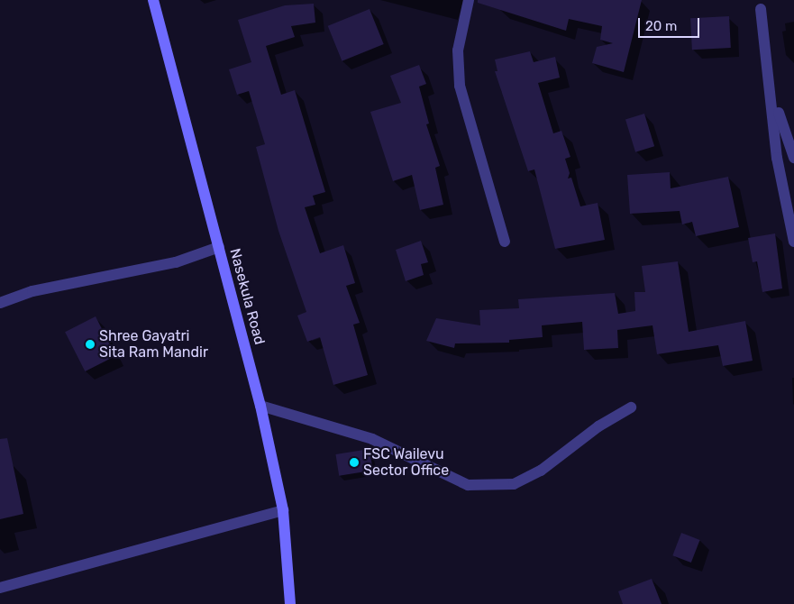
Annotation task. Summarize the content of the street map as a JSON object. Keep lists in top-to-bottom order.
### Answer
{
  "streets": {
    "main road": ["Nasekula Road"]
  },
  "places": ["Shree Gayatri Sita Ram Mandir", "FSC Wailevu Sector Office"],
  "scale_bar": "20 m"
}
